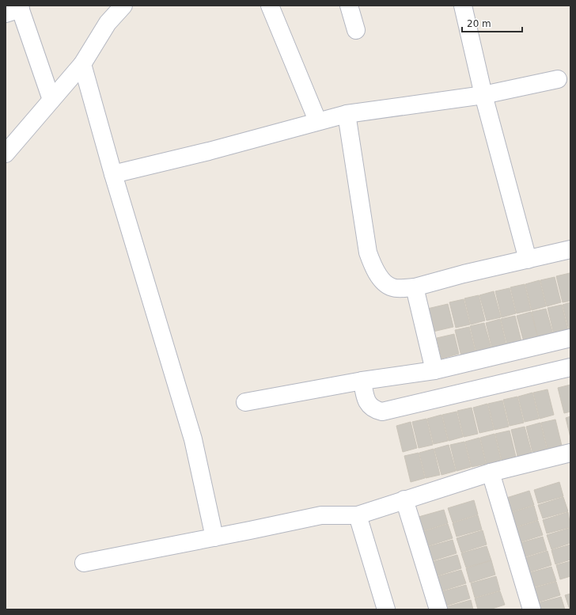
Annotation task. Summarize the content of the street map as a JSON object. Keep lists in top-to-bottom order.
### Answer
{
  "scale_bar": "20 m"
}
